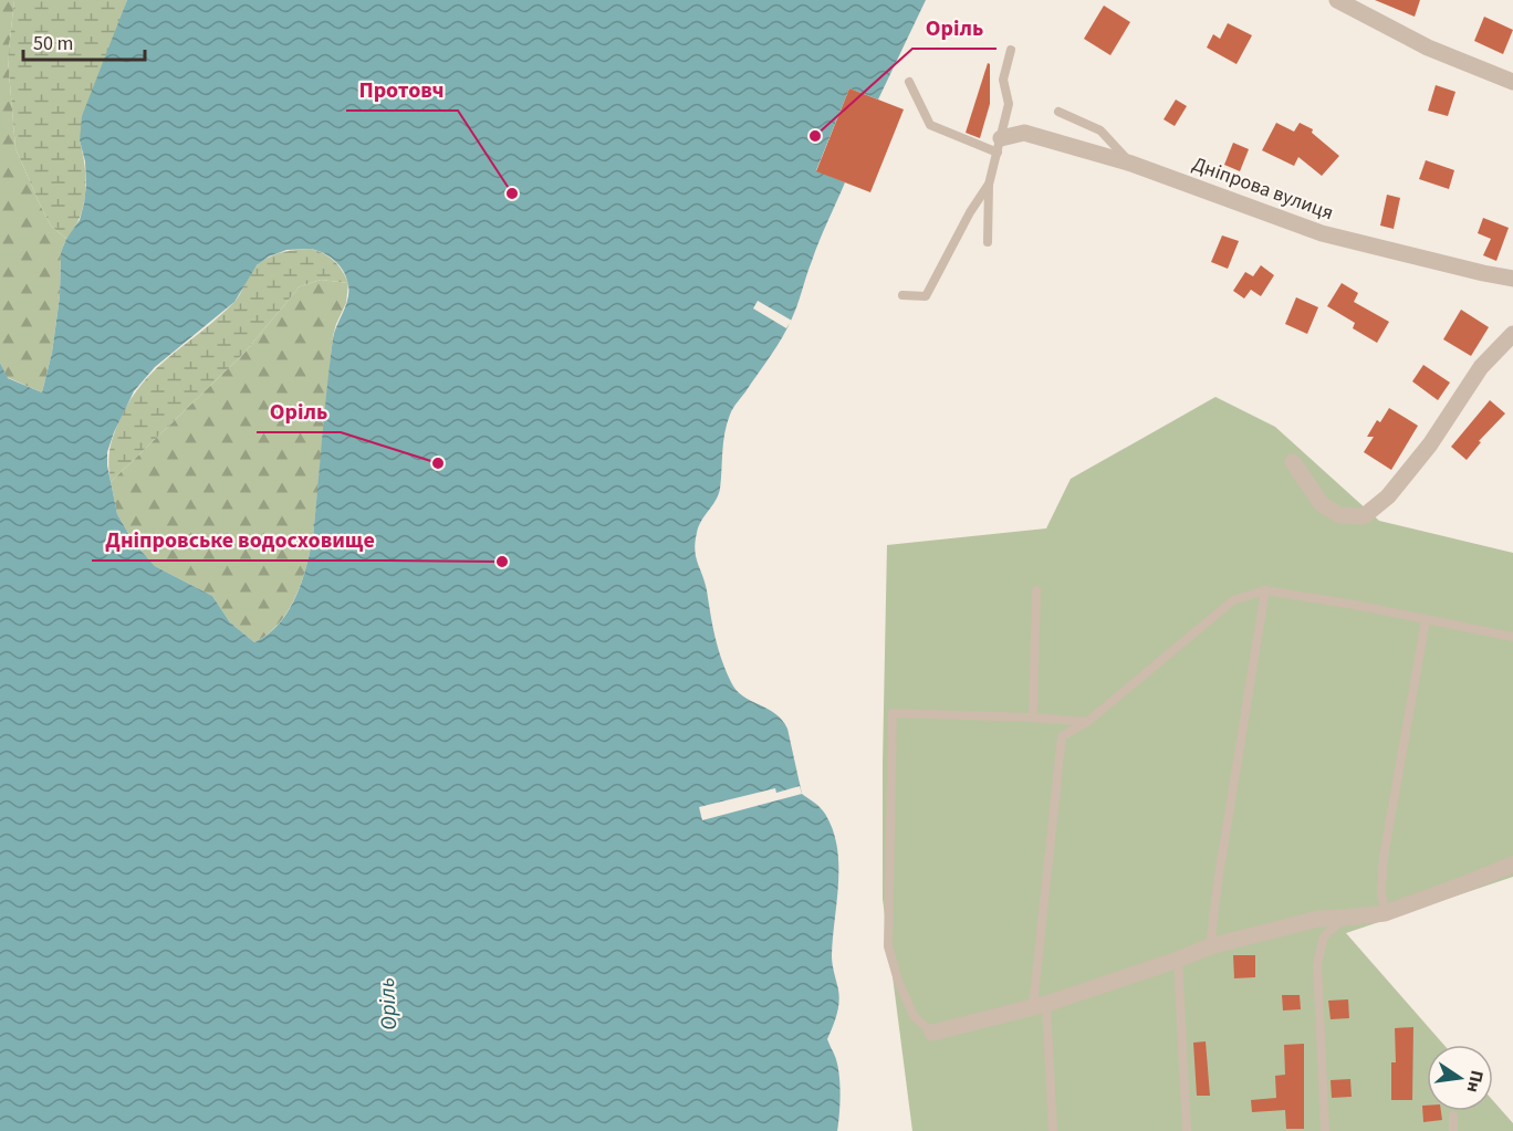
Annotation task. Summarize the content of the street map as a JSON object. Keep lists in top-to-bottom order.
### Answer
{
  "streets": {
    "street": ["Дніпрова вулиця"]
  },
  "water": ["Оріль"],
  "places": [
    "Орiль",
    "Протовч",
    "Оріль",
    "Дніпровське водосховище"
  ],
  "scale_bar": "50 m",
  "north": "right"
}
